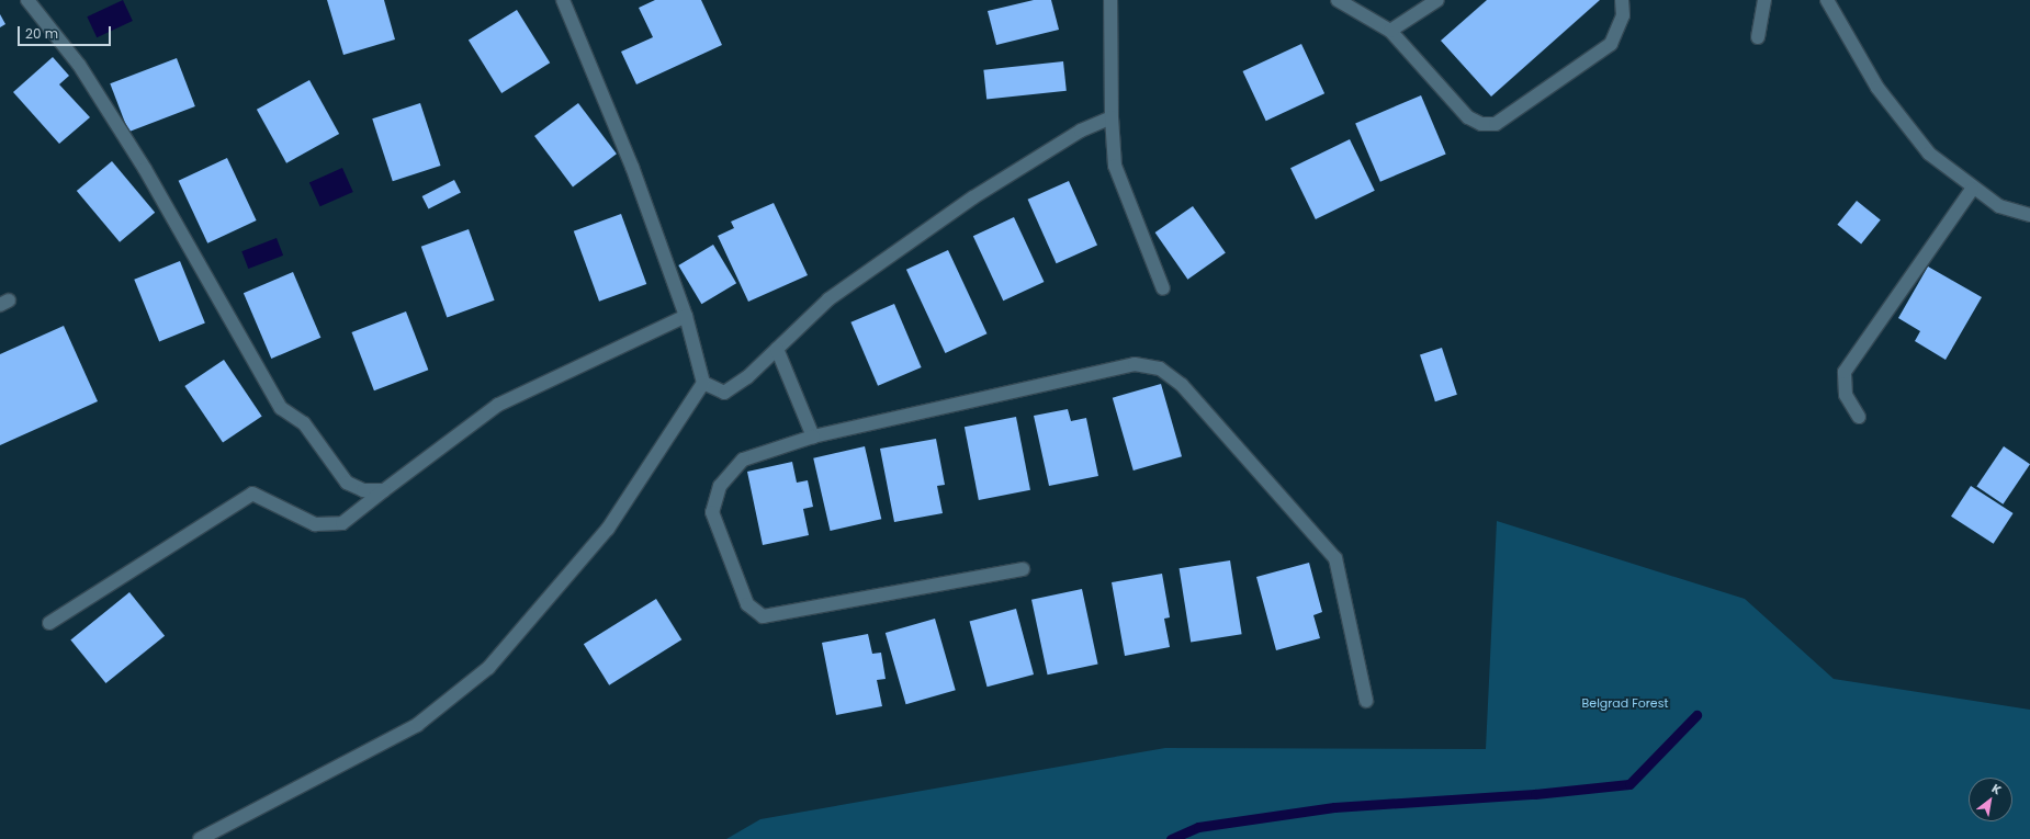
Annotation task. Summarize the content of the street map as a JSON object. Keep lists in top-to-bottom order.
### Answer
{
  "parks": ["Belgrad Forest"],
  "scale_bar": "20 m",
  "north": "top right"
}
